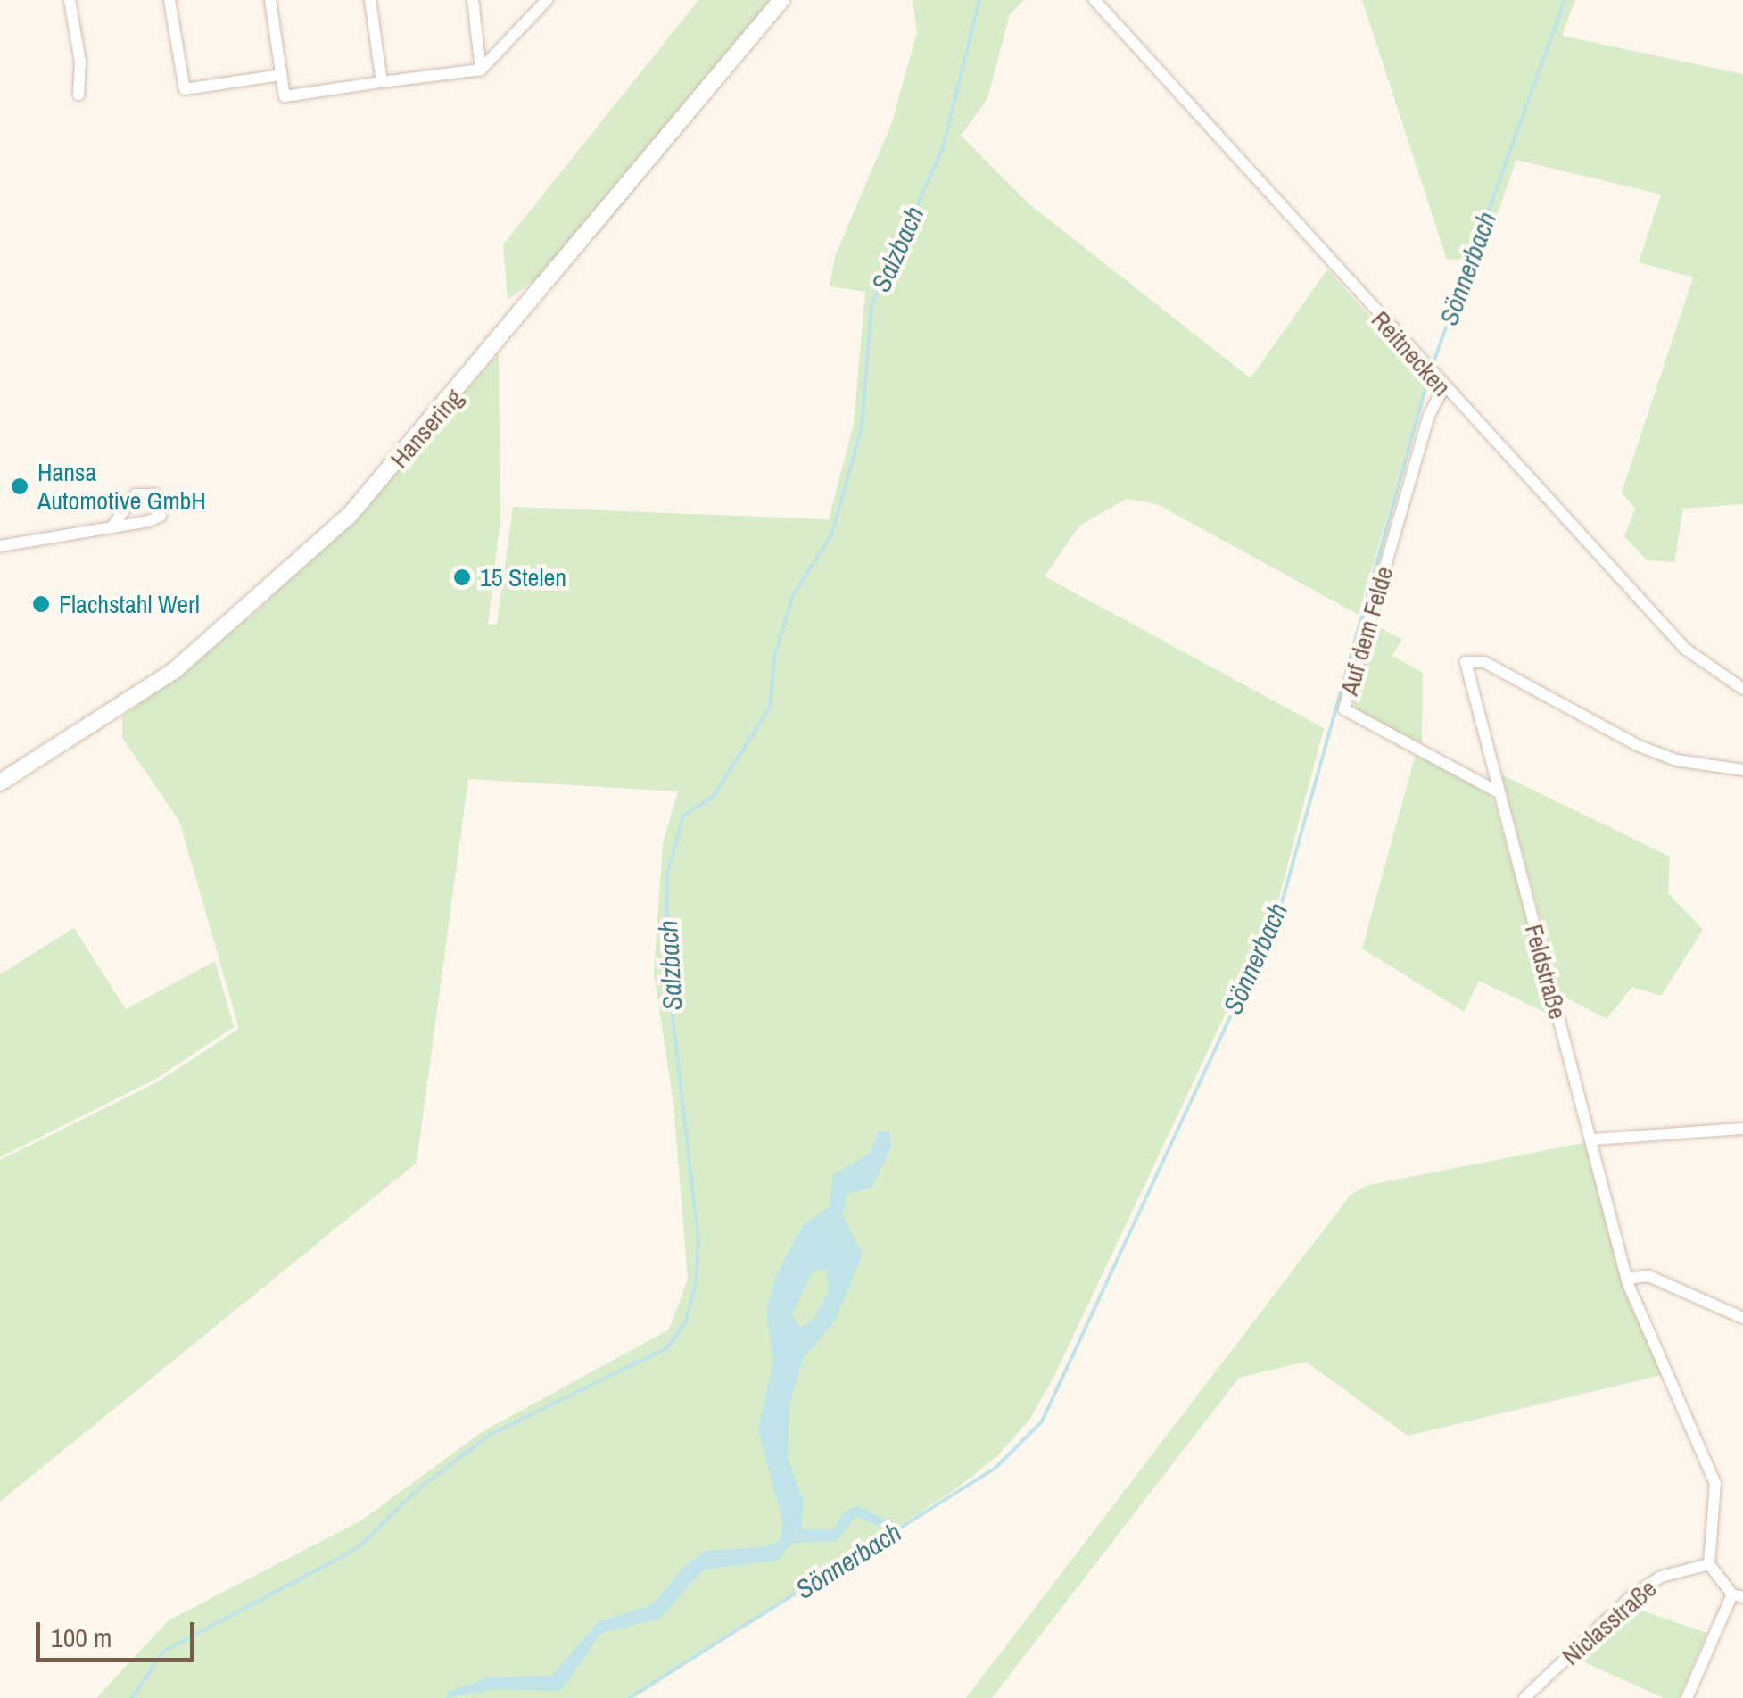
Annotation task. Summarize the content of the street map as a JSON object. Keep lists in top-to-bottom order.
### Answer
{
  "streets": {
    "street": [
      "Reitnecken",
      "Hansering",
      "Auf dem Felde",
      "Feldstraße",
      "Niclasstraße"
    ]
  },
  "crossings": [
    ["Reitnecken", "Auf dem Felde"],
    ["Auf dem Felde", "Feldstraße"],
    ["Feldstraße", "Niclasstraße"]
  ],
  "water": ["Salzbach", "Sönnerbach"],
  "places": ["Hansa Automotive GmbH", "15 Stelen", "Flachstahl Werl"],
  "scale_bar": "100 m"
}
